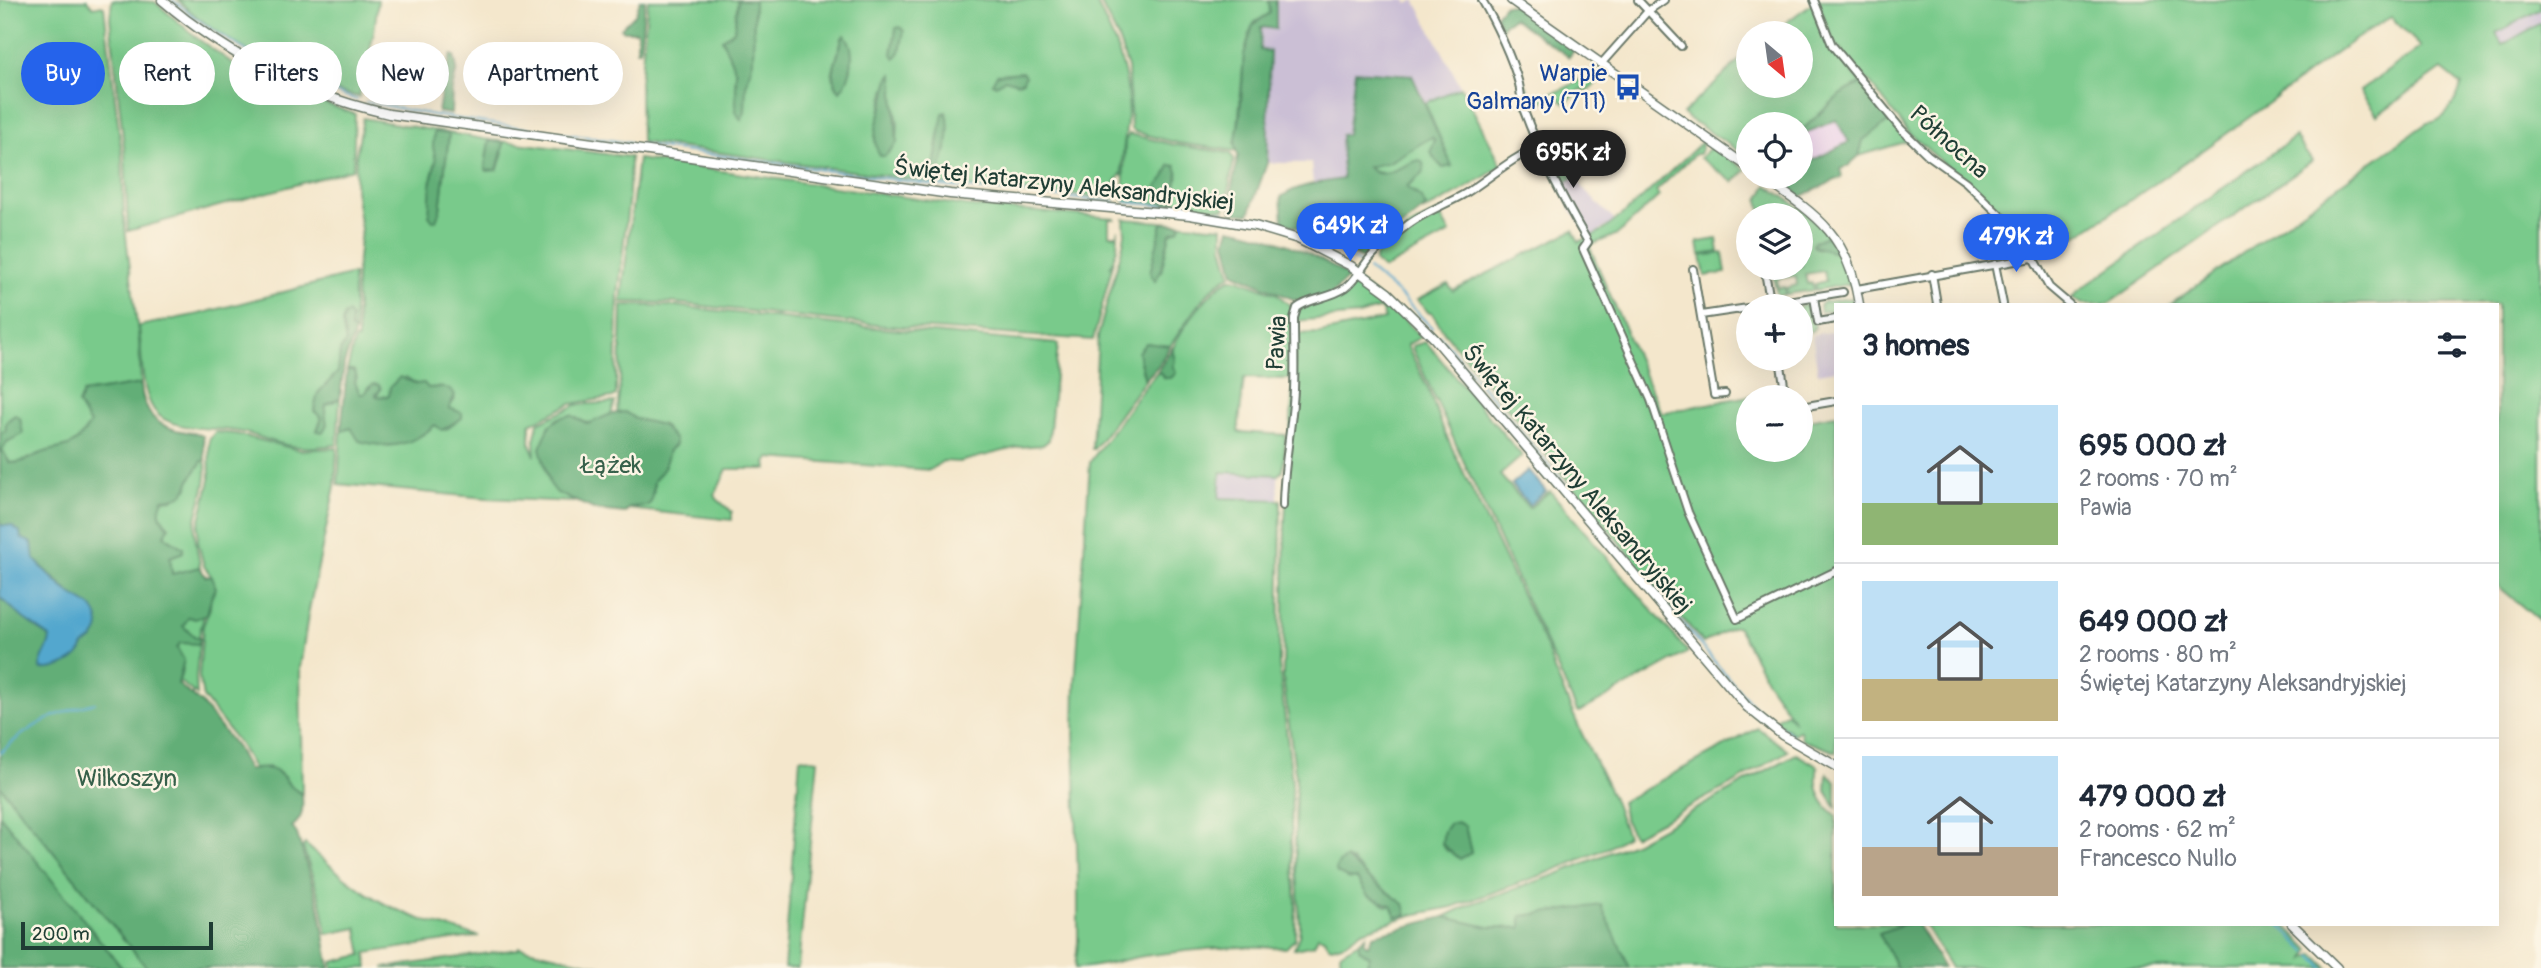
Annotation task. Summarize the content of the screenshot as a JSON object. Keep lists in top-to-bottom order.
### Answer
{
  "streets": {
    "street": ["Północna", "Świętej Katarzyny Aleksandryjskiej", "Pawia"]
  },
  "crossings": [
    ["Świętej Katarzyny Aleksandryjskiej", "Pawia"]
  ],
  "parks": ["Łążek", "Wilkoszyn"],
  "places": {
    "bus stop": ["Warpie Galmany (711)"]
  },
  "scale_bar": "200 m",
  "north": "bottom right",
  "page": {
    "map_buttons": ["+", "−"],
    "chip": [
      "Buy",
      "Rent",
      "Filters",
      "New",
      "Apartment"
    ],
    "price": ["695K zł", "649K zł", "479K zł"],
    "heading": "3 homes",
    "list": [
      {
        "name": "695 000 zł",
        "note": "2 rooms · 70 m² · Pawia"
      },
      {
        "name": "649 000 zł",
        "note": "2 rooms · 80 m² · Świętej Katarzyny Aleksandryjskiej"
      },
      {
        "name": "479 000 zł",
        "note": "2 rooms · 62 m² · Francesco Nullo"
      }
    ],
    "scale": "200 m"
  }
}
